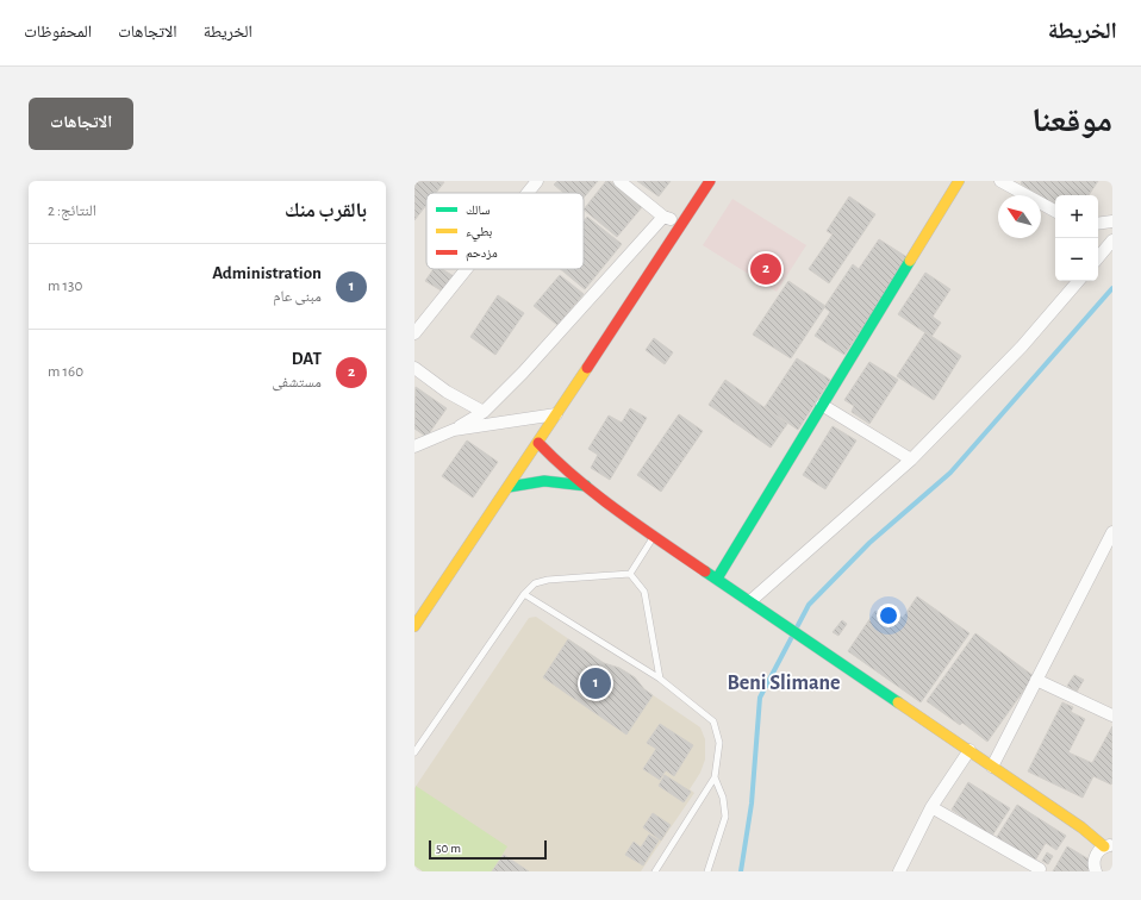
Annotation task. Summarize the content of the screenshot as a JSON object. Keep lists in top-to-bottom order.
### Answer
{
  "districts": ["Beni Slimane"],
  "legend": ["سالك", "بطيء", "مزدحم"],
  "scale_bar": "50 m",
  "north": "top left",
  "page": {
    "header": "الخريطة",
    "nav": ["الخريطة", "الاتجاهات", "المحفوظات"],
    "title": "موقعنا",
    "buttons": "الاتجاهات",
    "heading": ["بالقرب منك", "النتائج: 2"],
    "map_buttons": ["+", "−"],
    "list": [
      {
        "mark": "1",
        "name": "Administration",
        "note": "مبنى عام",
        "value": "130 m"
      },
      {
        "mark": "2",
        "name": "DAT",
        "note": "مستشفى",
        "value": "160 m"
      }
    ],
    "pins": ["2", "1"],
    "scale": "50 m"
  }
}
